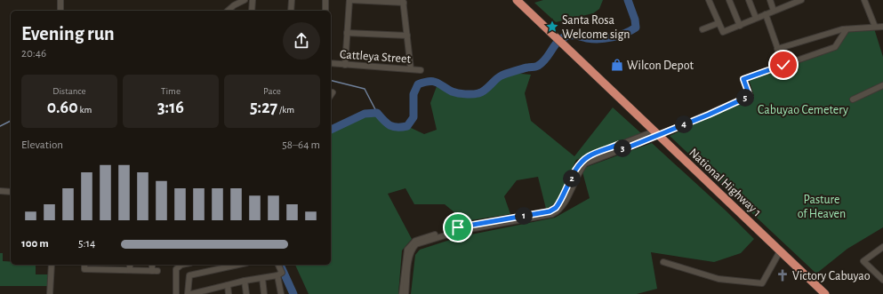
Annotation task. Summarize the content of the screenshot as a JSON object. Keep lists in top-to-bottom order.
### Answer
{
  "streets": {
    "highway": ["National Highway 1"],
    "street": ["Cattleya Street"]
  },
  "parks": ["Cabuyao Cemetery", "Pasture of Heaven"],
  "places": {
    "place": ["Santa Rosa Welcome sign"],
    "shop": ["Wilcon Depot"],
    "church": ["Victory Cabuyao"]
  },
  "page": {
    "heading": ["Evening run", "20:46"],
    "stats": [
      ["Distance", "0.60 km"],
      ["Time", "3:16"],
      ["Pace", "5:27 /km"]
    ],
    "pins": [
      "5",
      "4",
      "3",
      "2",
      "1"
    ],
    "chart": ["Elevation", "58–64 m"],
    "list": [
      {
        "name": "100 m",
        "note": "5:14"
      }
    ]
  }
}
